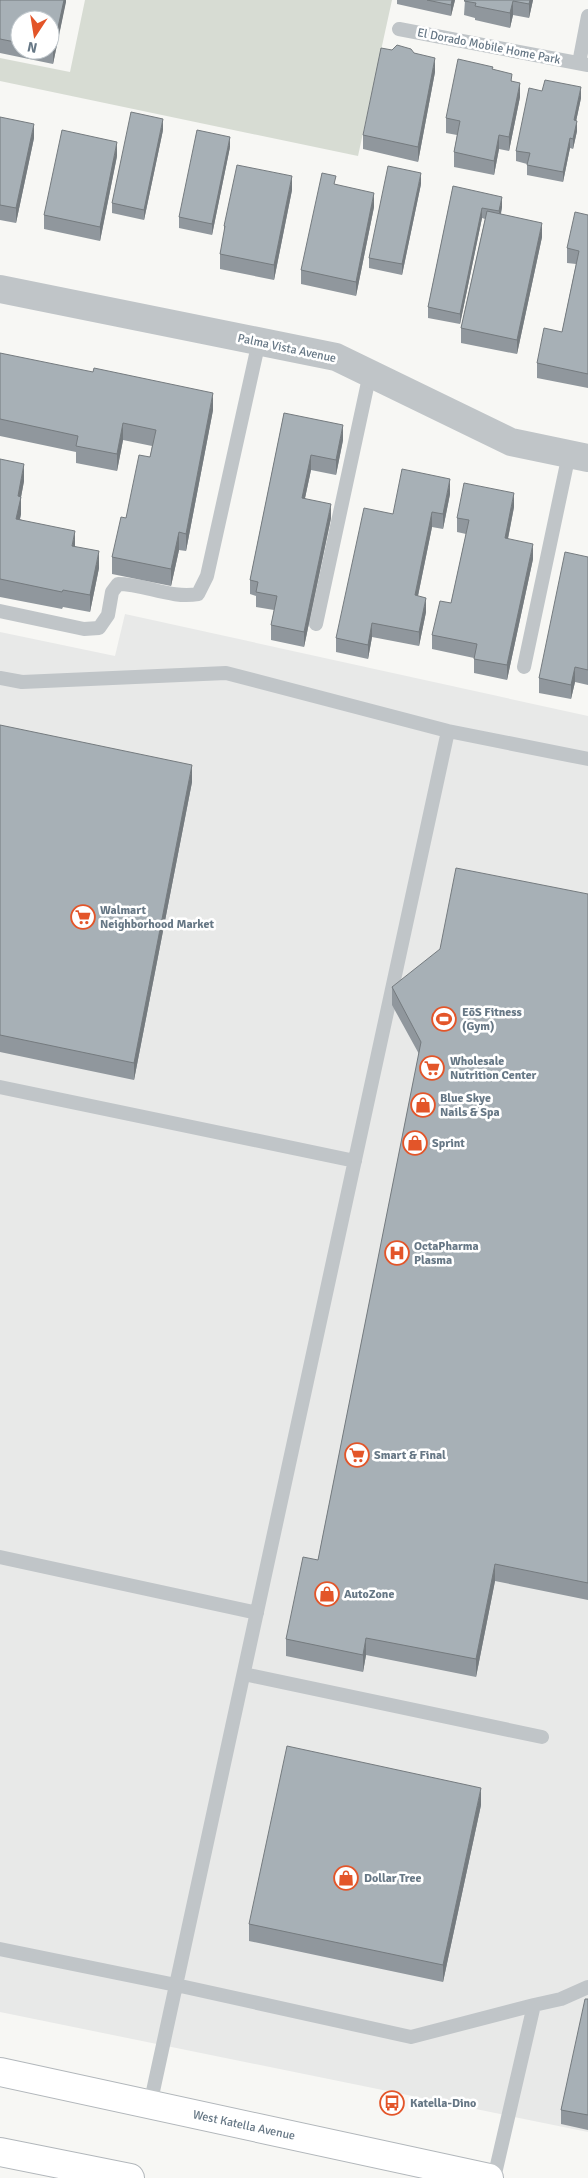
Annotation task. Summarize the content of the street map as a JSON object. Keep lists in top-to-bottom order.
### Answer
{
  "streets": {
    "main road": ["West Katella Avenue"],
    "street": ["Palma Vista Avenue"],
    "lane": ["El Dorado Mobile Home Park"]
  },
  "places": {
    "supermarket": ["Walmart Neighborhood Market", "Wholesale Nutrition Center", "Smart & Final"],
    "sports": ["EōS Fitness (Gym)"],
    "shop": [
      "Blue Skye Nails & Spa",
      "Sprint",
      "AutoZone",
      "Dollar Tree"
    ],
    "hospital": ["OctaPharma Plasma"],
    "bus stop": ["Katella-Dino"]
  },
  "north": "bottom"
}
